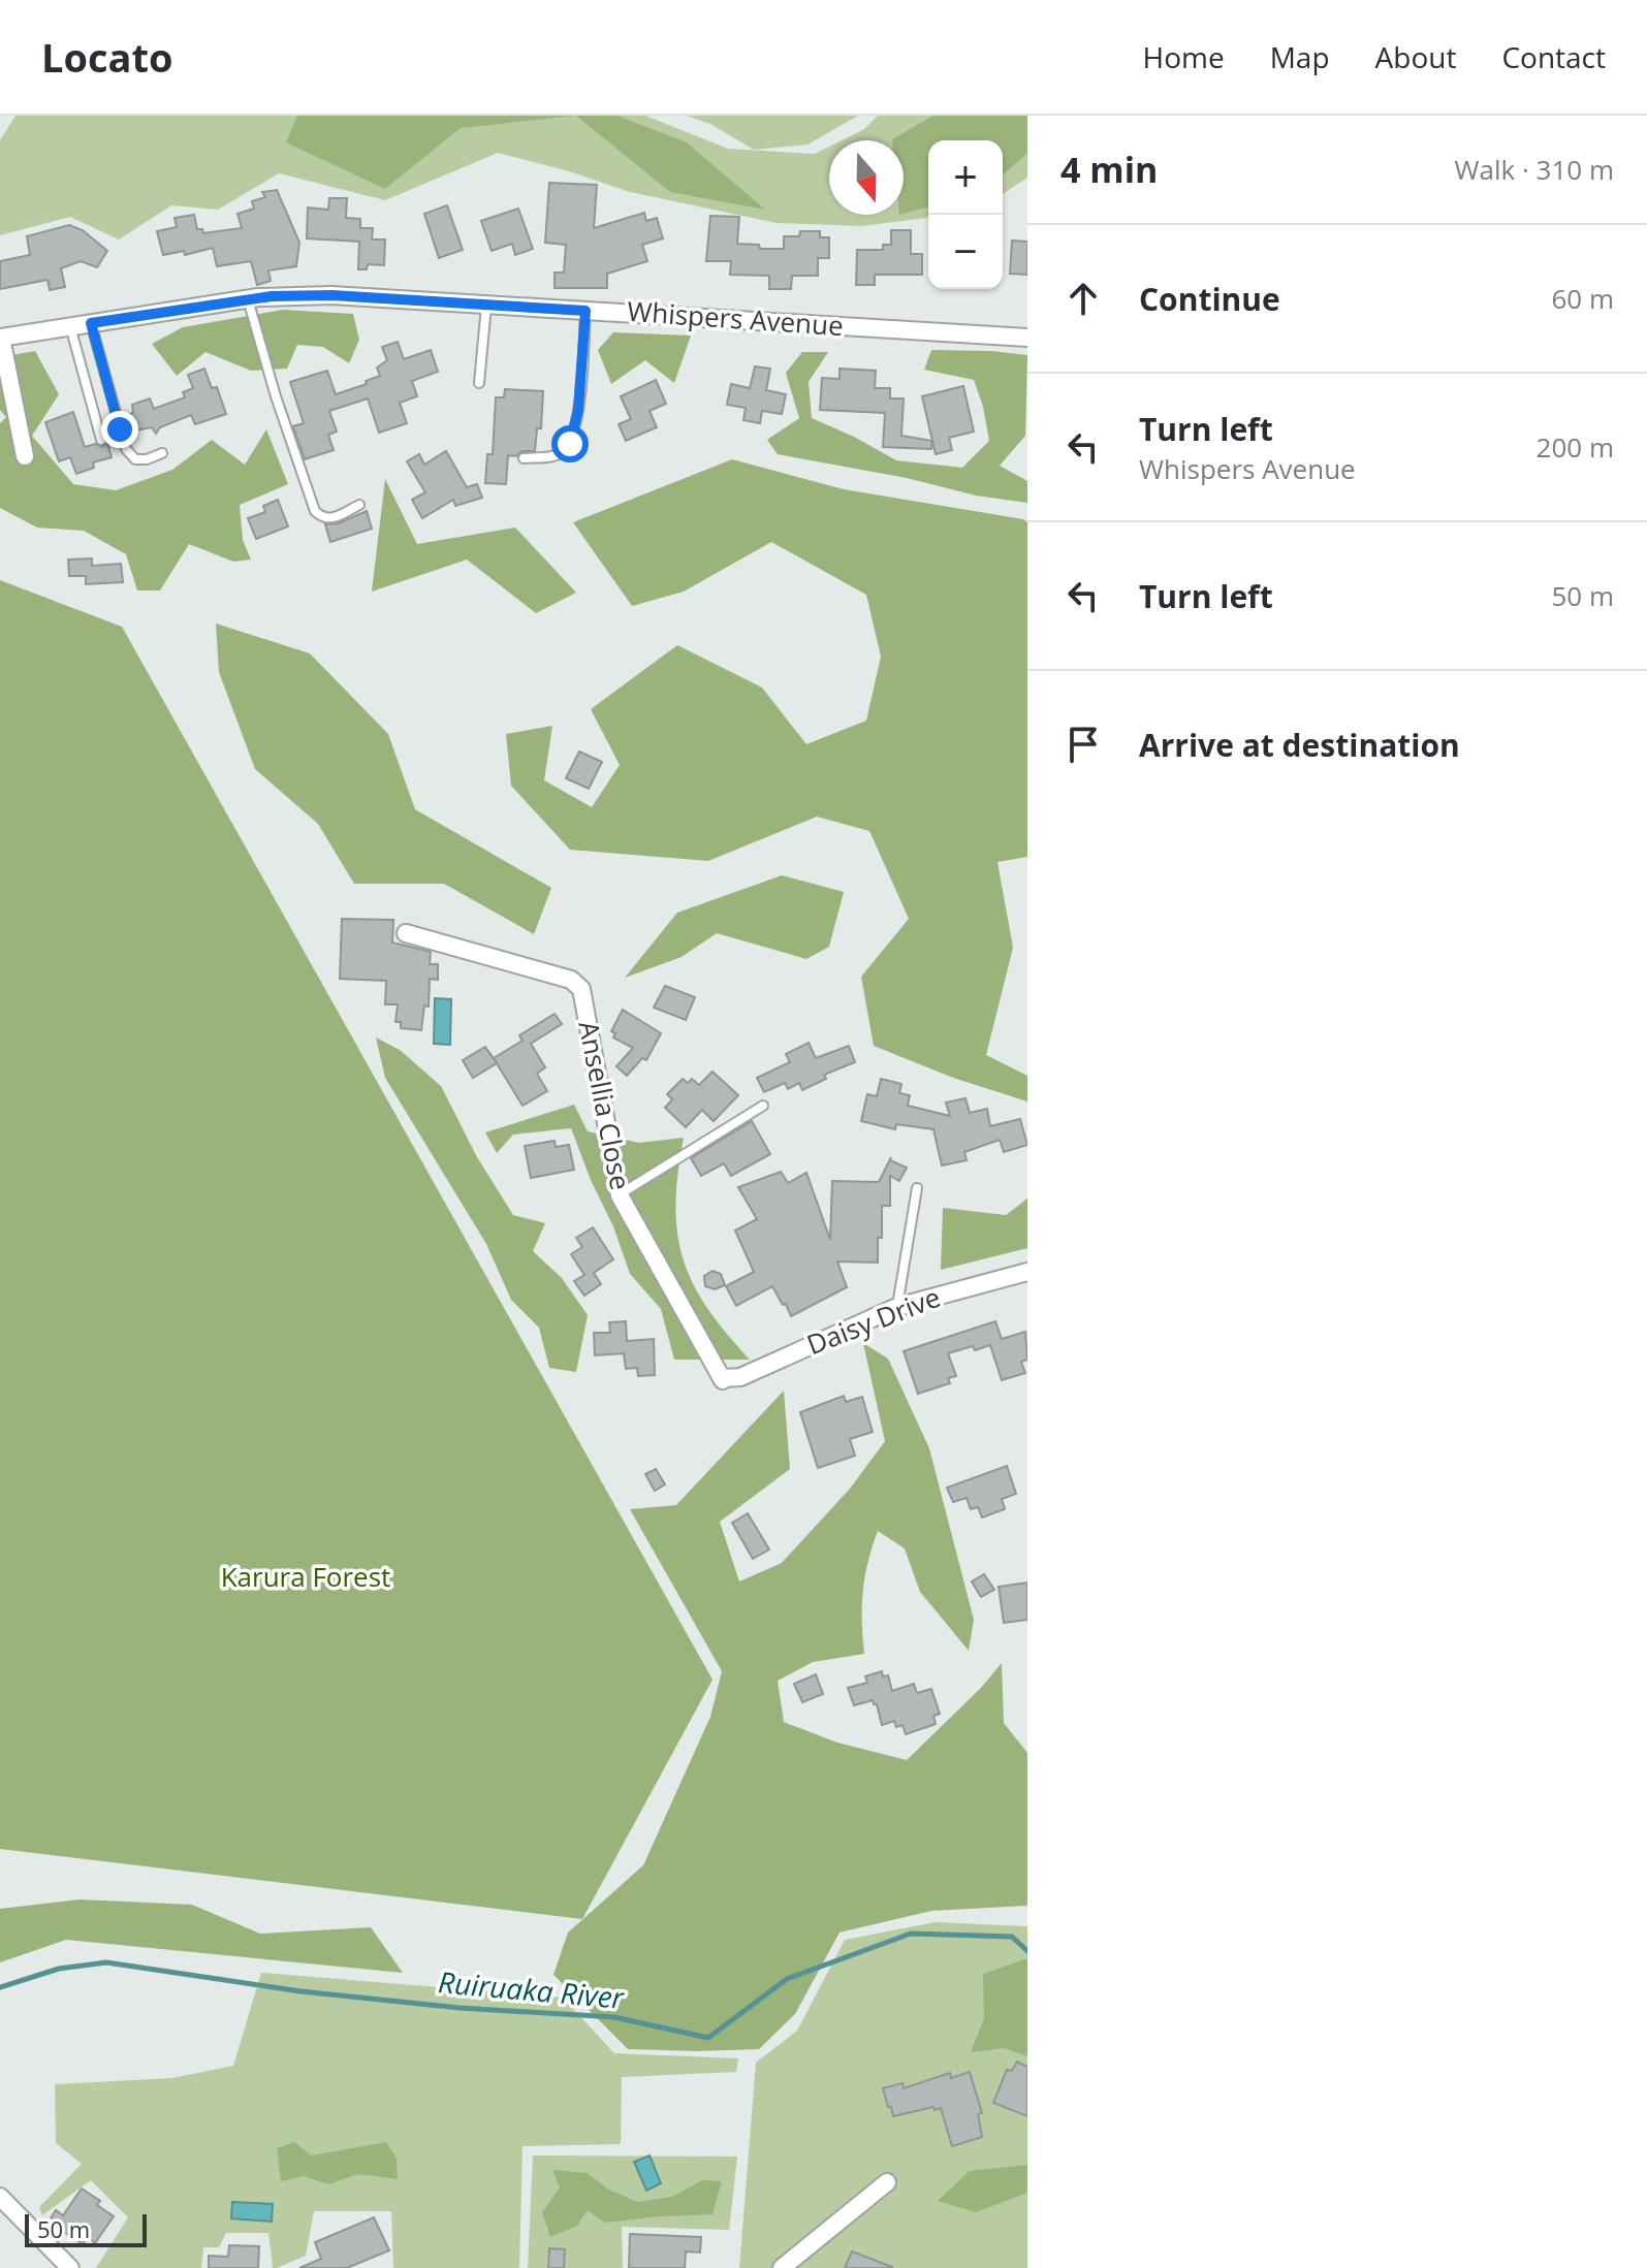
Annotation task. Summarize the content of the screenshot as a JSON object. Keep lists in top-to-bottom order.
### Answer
{
  "streets": {
    "street": ["Whispers Avenue", "Ansellia Close", "Daisy Drive"]
  },
  "crossings": [
    ["Ansellia Close", "Daisy Drive"]
  ],
  "water": ["Ruiruaka River"],
  "parks": ["Karura Forest"],
  "scale_bar": "50 m",
  "north": "bottom",
  "page": {
    "header": "Locato",
    "nav": [
      "Home",
      "Map",
      "About",
      "Contact"
    ],
    "heading": ["4 min", "Walk · 310 m"],
    "map_buttons": ["+", "−"],
    "list": [
      ["Continue", "60 m"],
      ["Turn left", "Whispers Avenue", "200 m"],
      ["Turn left", "50 m"],
      "Arrive at destination"
    ],
    "scale": "50 m"
  }
}
